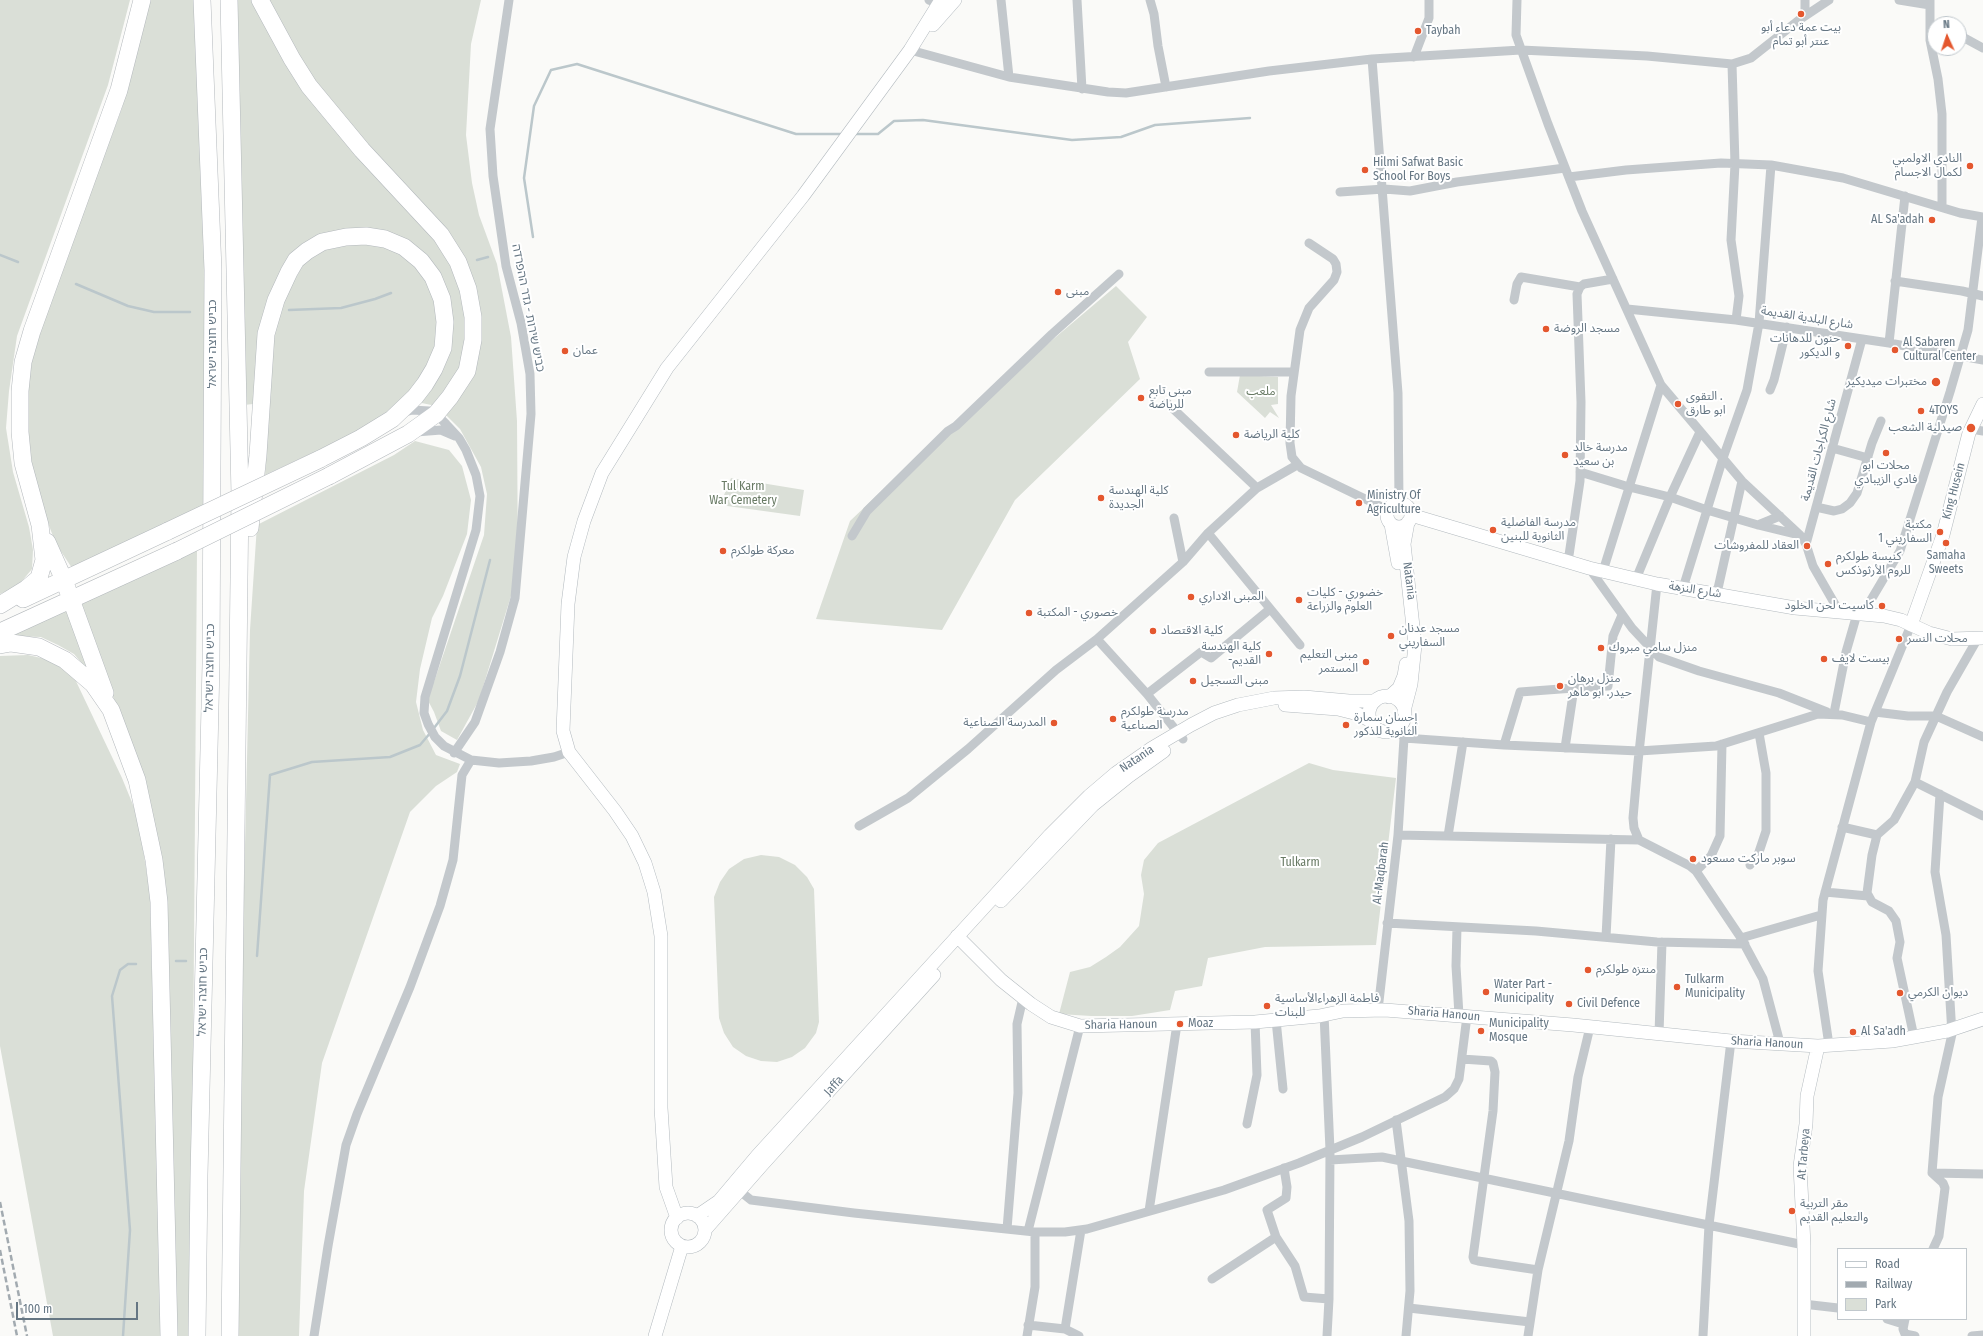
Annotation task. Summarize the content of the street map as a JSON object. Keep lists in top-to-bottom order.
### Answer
{
  "streets": {
    "highway": ["כביש חוצה ישראל"],
    "street": [
      "כביש שירות - גדר ההפרדה",
      "شارع البلدية القديمة",
      "شارع الكراجات القديمة",
      "King Husein",
      "Natania",
      "شارع النزهة",
      "Al-Maqbarah",
      "Sharia Hanoun",
      "Jaffa",
      "At Tarbeya"
    ]
  },
  "crossings": [
    ["شارع البلدية القديمة", "شارع الكراجات القديمة"],
    ["King Husein", "شارع النزهة"],
    ["Natania", "شارع النزهة"],
    ["Natania", "Al-Maqbarah"],
    ["Natania", "Sharia Hanoun"],
    ["Natania", "Jaffa"],
    ["Al-Maqbarah", "Sharia Hanoun"],
    ["Sharia Hanoun", "Jaffa"],
    ["Sharia Hanoun", "At Tarbeya"]
  ],
  "parks": ["ملعب", "Tul Karm War Cemetery", "Tulkarm"],
  "places": [
    "بيت عمة دعاء أبو عنتر أبو تمام",
    "Taybah",
    "النادي الاولمبي لكمال الاجسام",
    "Hilmi Safwat Basic School For Boys",
    "AL Sa'adah",
    "مبنى",
    "مسجد الروضة",
    "حنون للدهانات و الديكور",
    "Al Sabaren Cultural Center",
    "عمان",
    "مختبرات ميديكير",
    "مبنى تابع للرياضة",
    "التقوى . ابو طارق",
    "4TOYS",
    "صيدلية الشعب",
    "كلية الرياضة",
    "محلات ابو فادي الزيبادي",
    "مدرسة خالد بن سعيد",
    "كلية الهندسة الجديدة",
    "Ministry Of Agriculture",
    "مدرسة الفاضلية الثانوية للبنين",
    "مكتبة السفاريني 1",
    "Samaha Sweets",
    "العقاد للمفروشات",
    "معركة طولكرم",
    "كنيسة طولكرم للروم الأرثوذكس",
    "المبنى الاداري",
    "خضوري - كليات العلوم والزراعة",
    "كاسيت لحن الخلود",
    "خصوري - المكتبة",
    "كلية الاقتصاد",
    "مسجد عدنان السفاريني",
    "محلات النسر",
    "منزل سامي مبروك",
    "كلية الهندسة -القديم",
    "بيست لايف",
    "مبنى التعليم المستمر",
    "مبنى التسجيل",
    "منزل برهان حيدر. ابو ماهر",
    "مدرسة طولكرم الصناعية",
    "المدرسة الصناعية",
    "إحسان سمارة الثانوية للذكور",
    "سوبر ماركت مسعود",
    "منتزه طولكرم",
    "Tulkarm Municipality",
    "Water Part - Municipality",
    "ديوان الكرمي",
    "Civil Defence",
    "فاطمة الزهراءالأساسية للبنات",
    "Moaz",
    "Municipality Mosque",
    "Al Sa'adh",
    "مقر التربية والتعليم القديم"
  ],
  "legend": ["Road", "Railway", "Park"],
  "scale_bar": "100 m",
  "north": "top"
}
